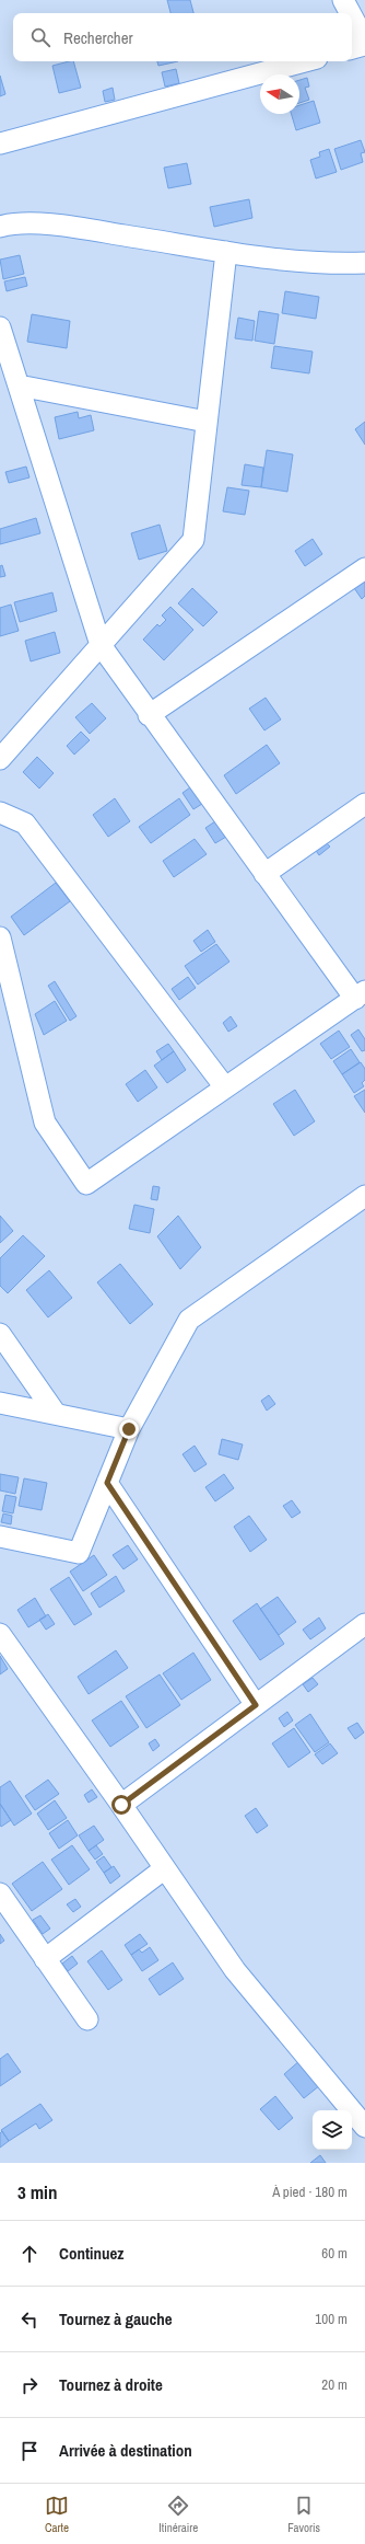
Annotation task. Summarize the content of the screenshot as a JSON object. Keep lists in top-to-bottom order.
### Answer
{
  "north": "left",
  "page": {
    "search": "Rechercher",
    "heading": ["3 min", "À pied · 180 m"],
    "list": [
      ["Continuez", "60 m"],
      ["Tournez à gauche", "100 m"],
      ["Tournez à droite", "20 m"],
      "Arrivée à destination"
    ],
    "nav": ["Carte", "Itinéraire", "Favoris"]
  }
}
